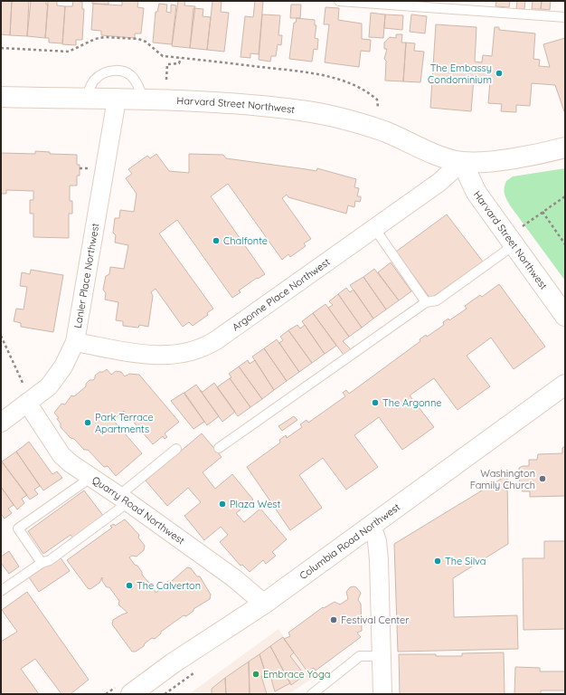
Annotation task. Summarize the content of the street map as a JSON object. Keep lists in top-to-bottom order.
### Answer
{
  "streets": {
    "street": [
      "Harvard Street Northwest",
      "Lanier Place Northwest",
      "Argonne Place Northwest",
      "Quarry Road Northwest",
      "Columbia Road Northwest"
    ]
  },
  "crossings": [
    ["Harvard Street Northwest", "Lanier Place Northwest"],
    ["Harvard Street Northwest", "Argonne Place Northwest"],
    ["Lanier Place Northwest", "Argonne Place Northwest"],
    ["Lanier Place Northwest", "Quarry Road Northwest"],
    ["Quarry Road Northwest", "Columbia Road Northwest"]
  ],
  "places": [
    "The Embassy Condominium",
    "Chalfonte",
    "The Argonne",
    "Park Terrace Apartments",
    "Washington Family Church",
    "Plaza West",
    "The Silva",
    "The Calverton",
    "Festival Center",
    "Embrace Yoga"
  ]
}
